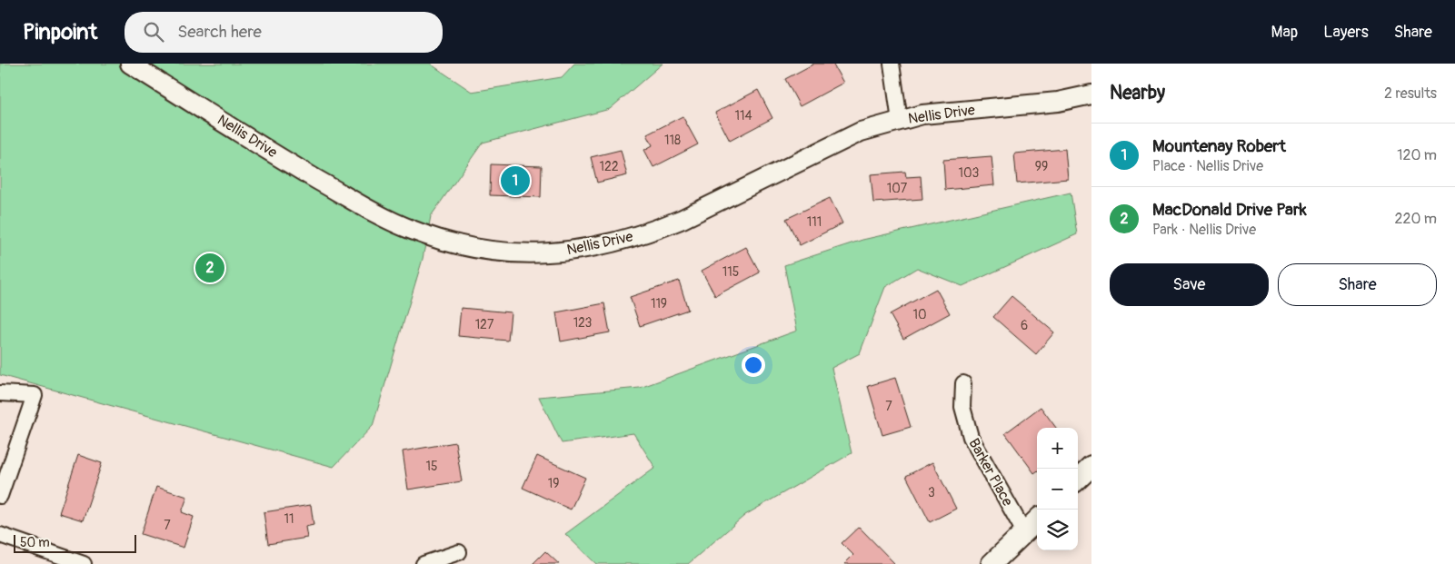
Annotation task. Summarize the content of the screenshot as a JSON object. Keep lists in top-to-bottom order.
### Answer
{
  "streets": {
    "street": ["Nellis Drive", "Barker Place"]
  },
  "house_numbers": [
    "114",
    "118",
    "122",
    "99",
    "103",
    "107",
    "111",
    "115",
    "119",
    "10",
    "123",
    "127",
    "6",
    "7",
    "15",
    "19",
    "3",
    "11",
    "7"
  ],
  "scale_bar": "50 m",
  "page": {
    "header": "Pinpoint",
    "search": "Search here",
    "nav": ["Map", "Layers", "Share"],
    "heading": ["Nearby", "2 results"],
    "list": [
      {
        "mark": "1",
        "name": "Mountenay Robert",
        "note": "Place · Nellis Drive",
        "value": "120 m"
      },
      {
        "mark": "2",
        "name": "MacDonald Drive Park",
        "note": "Park · Nellis Drive",
        "value": "220 m"
      }
    ],
    "pins": ["1", "2"],
    "buttons": ["Save", "Share"],
    "map_buttons": ["+", "−"],
    "scale": "50 m"
  }
}
